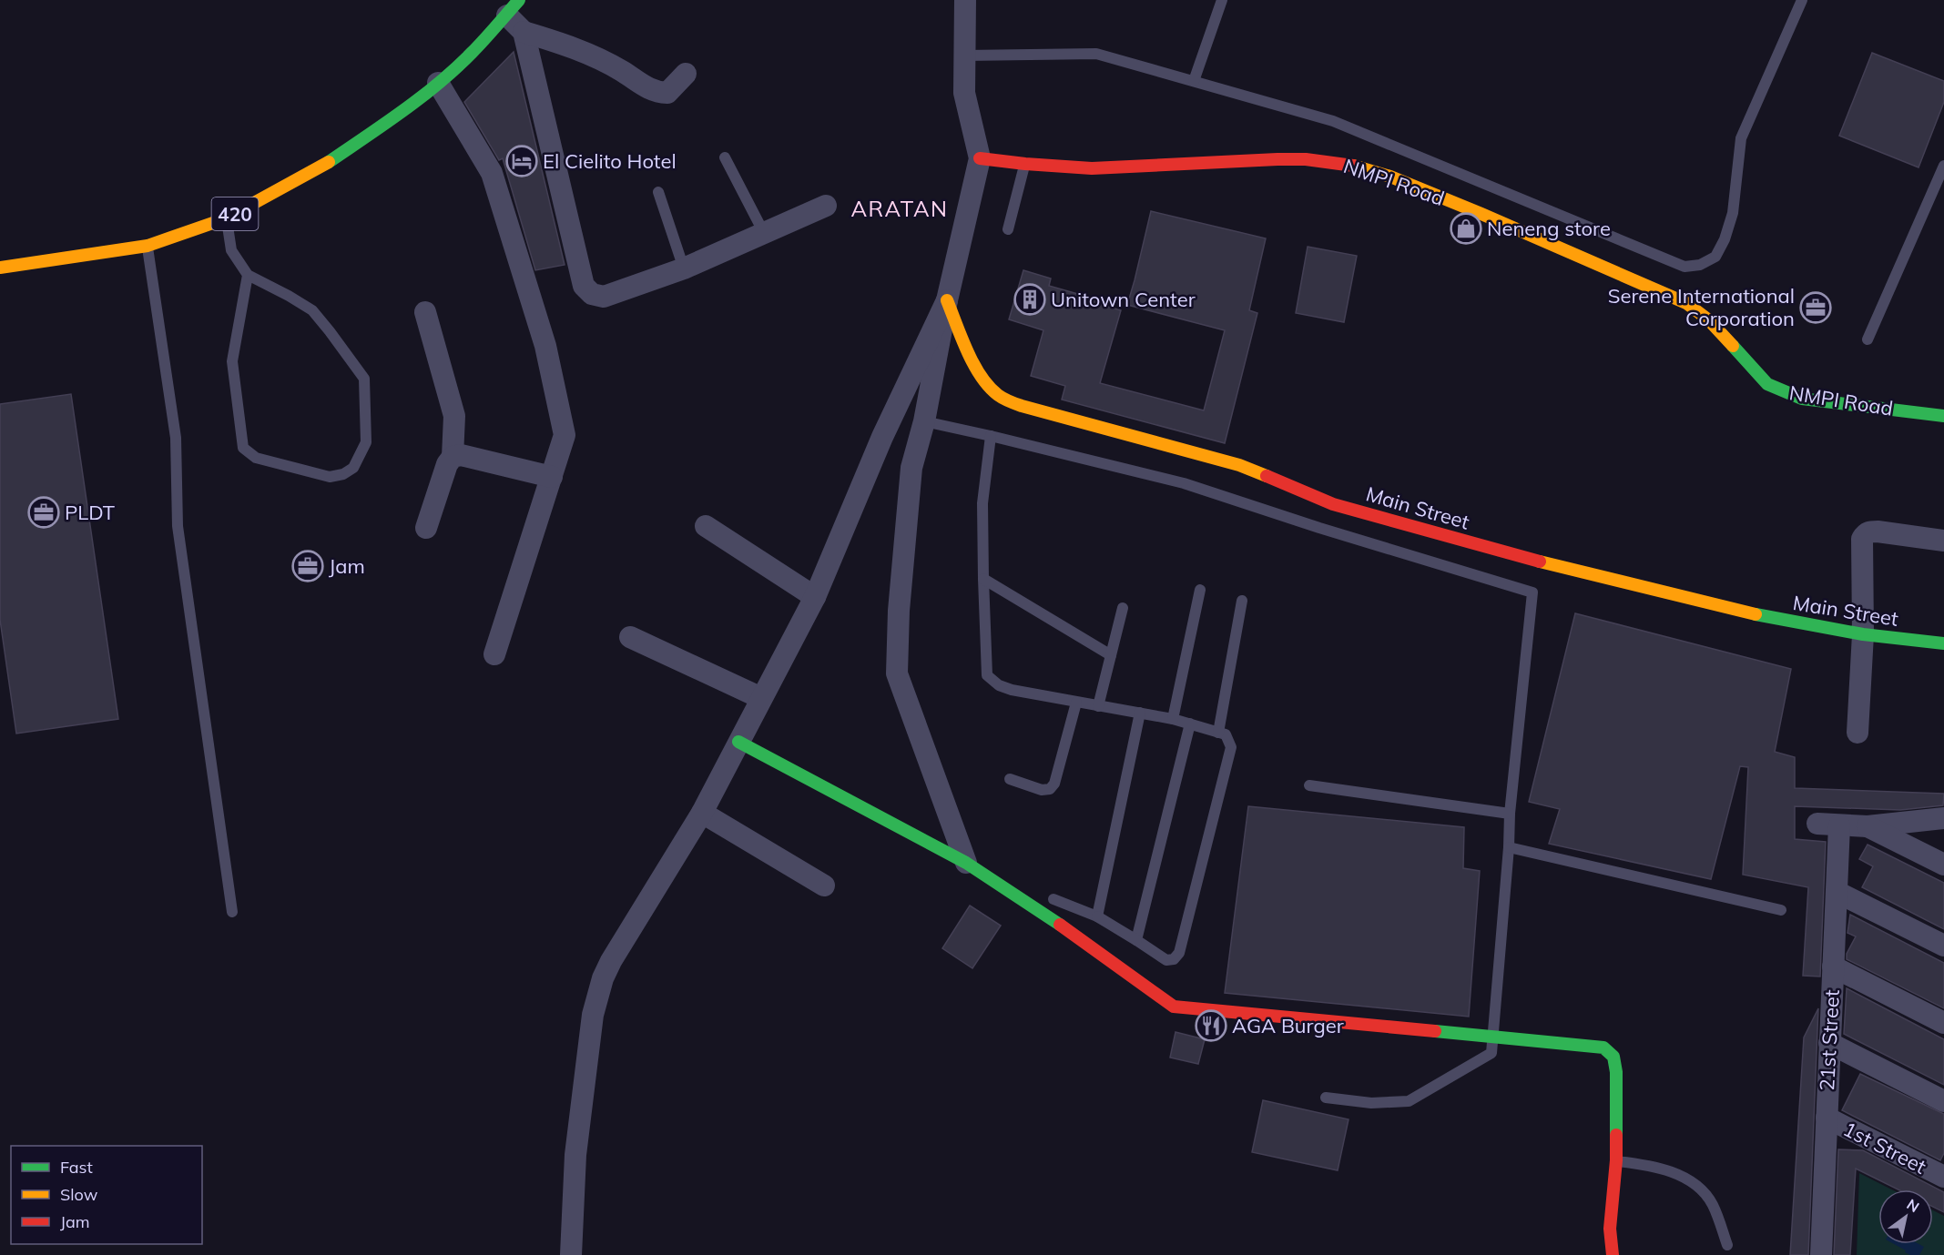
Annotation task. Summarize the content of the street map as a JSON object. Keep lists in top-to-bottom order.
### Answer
{
  "streets": {
    "street": [
      "NMPI Road",
      "420",
      "Main Street",
      "21st Street",
      "1st Street"
    ]
  },
  "crossings": [
    ["21st Street", "1st Street"]
  ],
  "districts": ["ARATAN"],
  "places": {
    "hotel": ["El Cielito Hotel"],
    "shop": ["Neneng store"],
    "building": ["Unitown Center"],
    "office": ["Serene International Corporation", "PLDT", "Jam"],
    "restaurant": ["AGA Burger"]
  },
  "legend": ["Fast", "Slow", "Jam"],
  "north": "top right"
}
